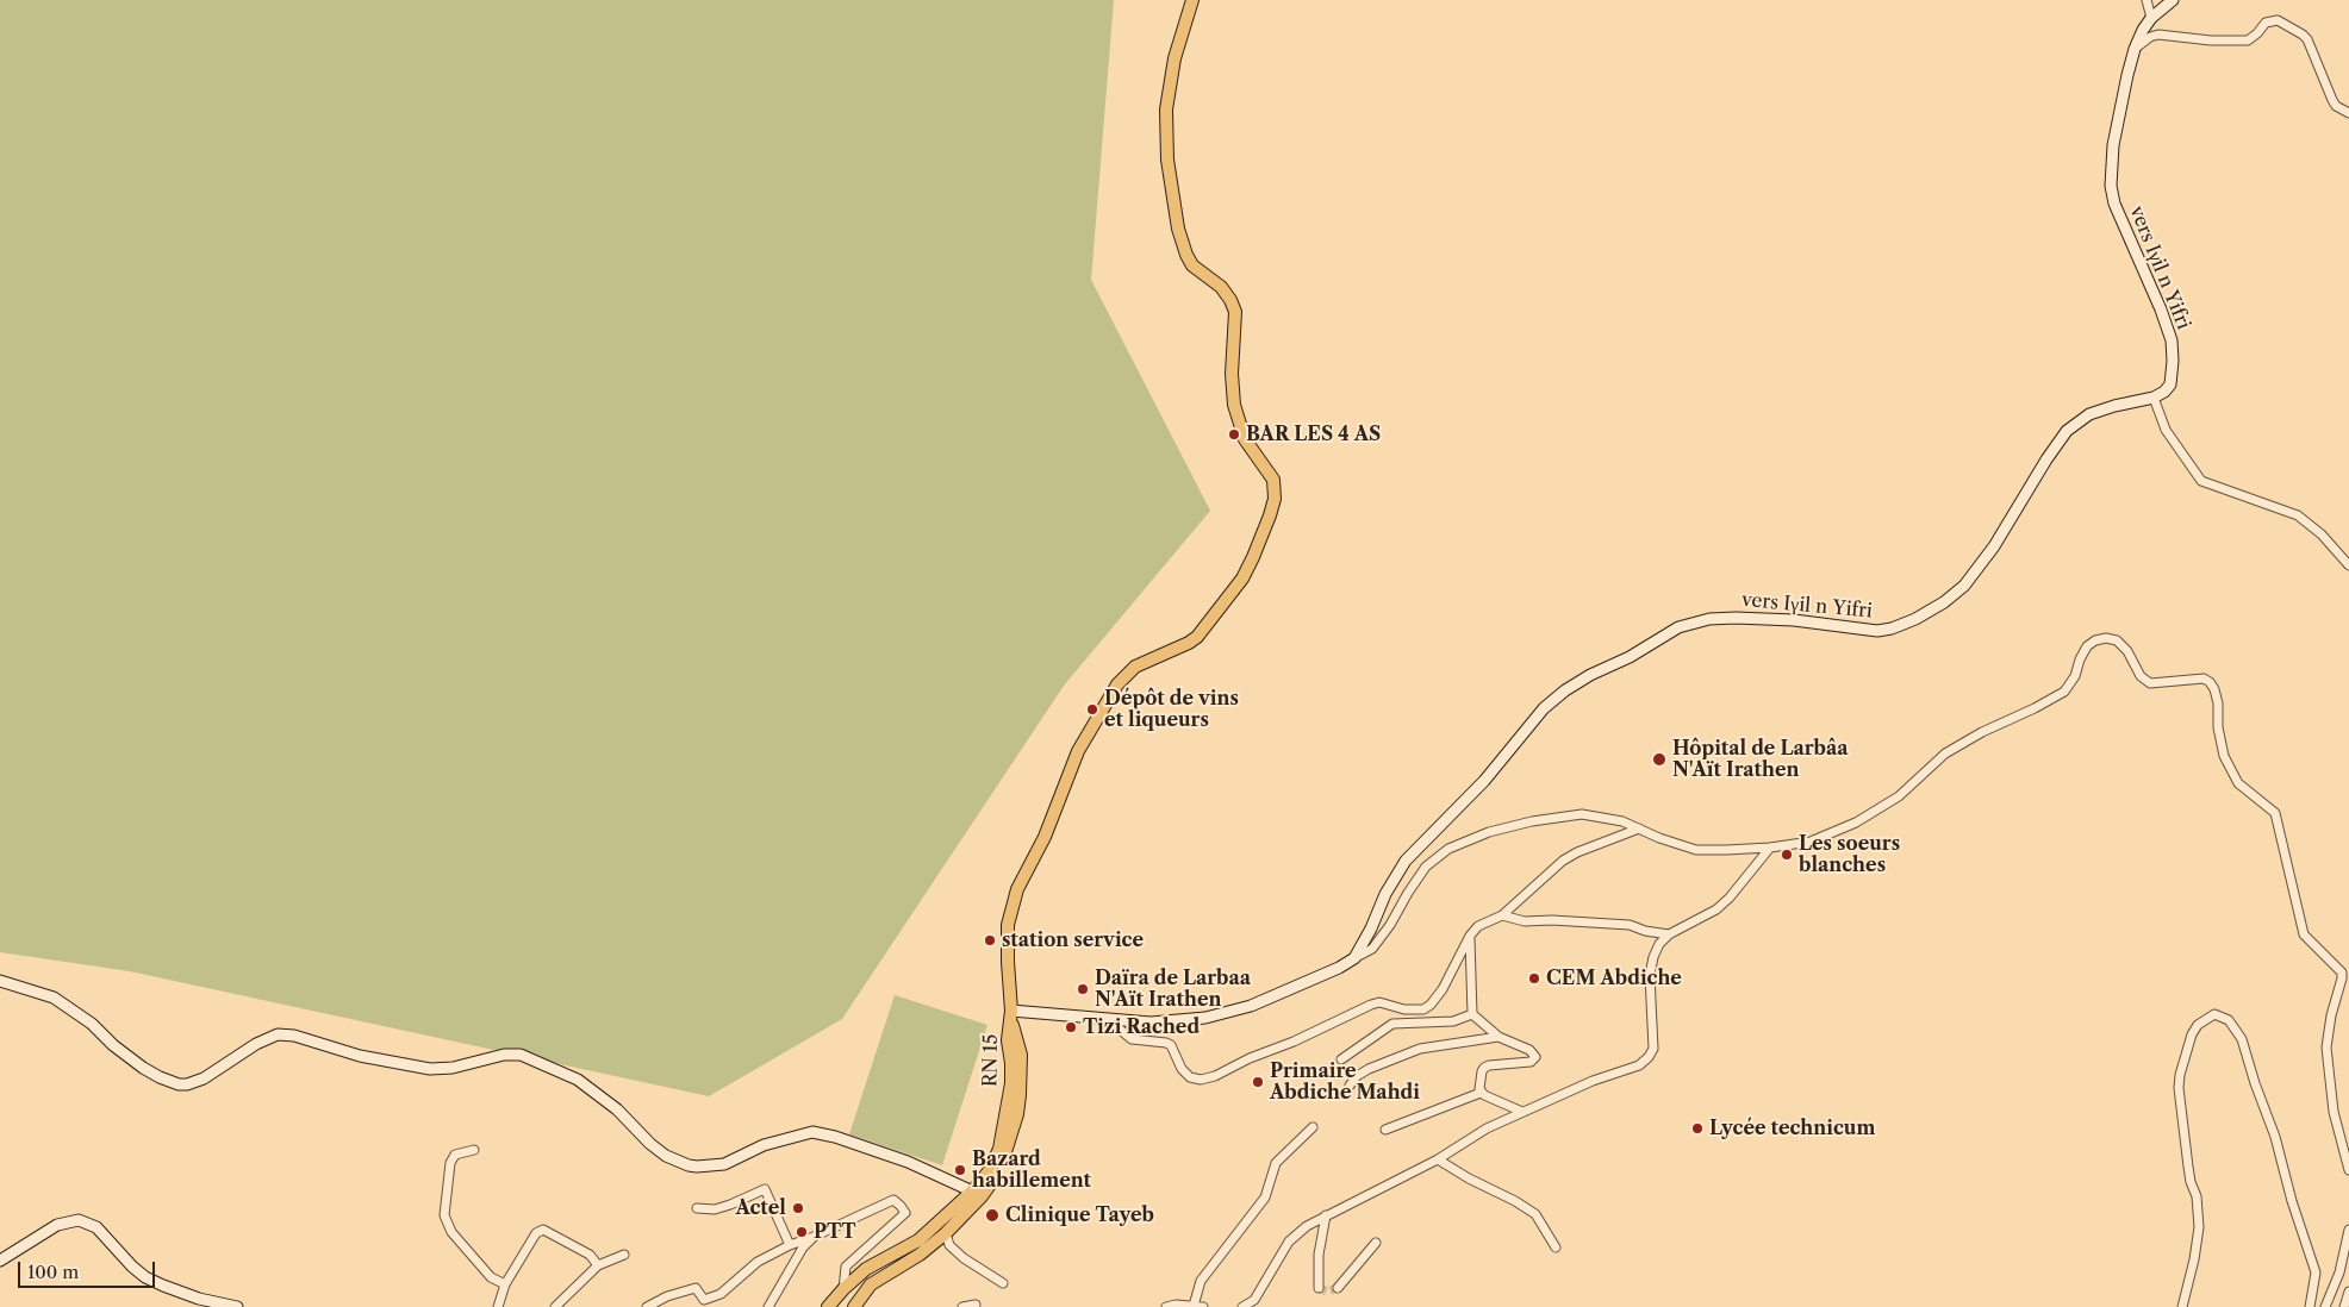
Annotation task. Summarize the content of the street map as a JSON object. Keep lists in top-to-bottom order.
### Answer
{
  "streets": {
    "main road": ["vers Iγil n Yifri", "RN 15"]
  },
  "places": [
    "BAR LES 4 AS",
    "Dépôt de vins et liqueurs",
    "Hôpital de Larbâa N'Aït Irathen",
    "Les soeurs blanches",
    "station service",
    "CEM Abdiche",
    "Daïra de Larbaa N'Aït Irathen",
    "Tizi Rached",
    "Primaire Abdiche Mahdi",
    "Lycée technicum",
    "Bazard habillement",
    "Actel",
    "Clinique Tayeb",
    "PTT"
  ],
  "scale_bar": "100 m"
}
